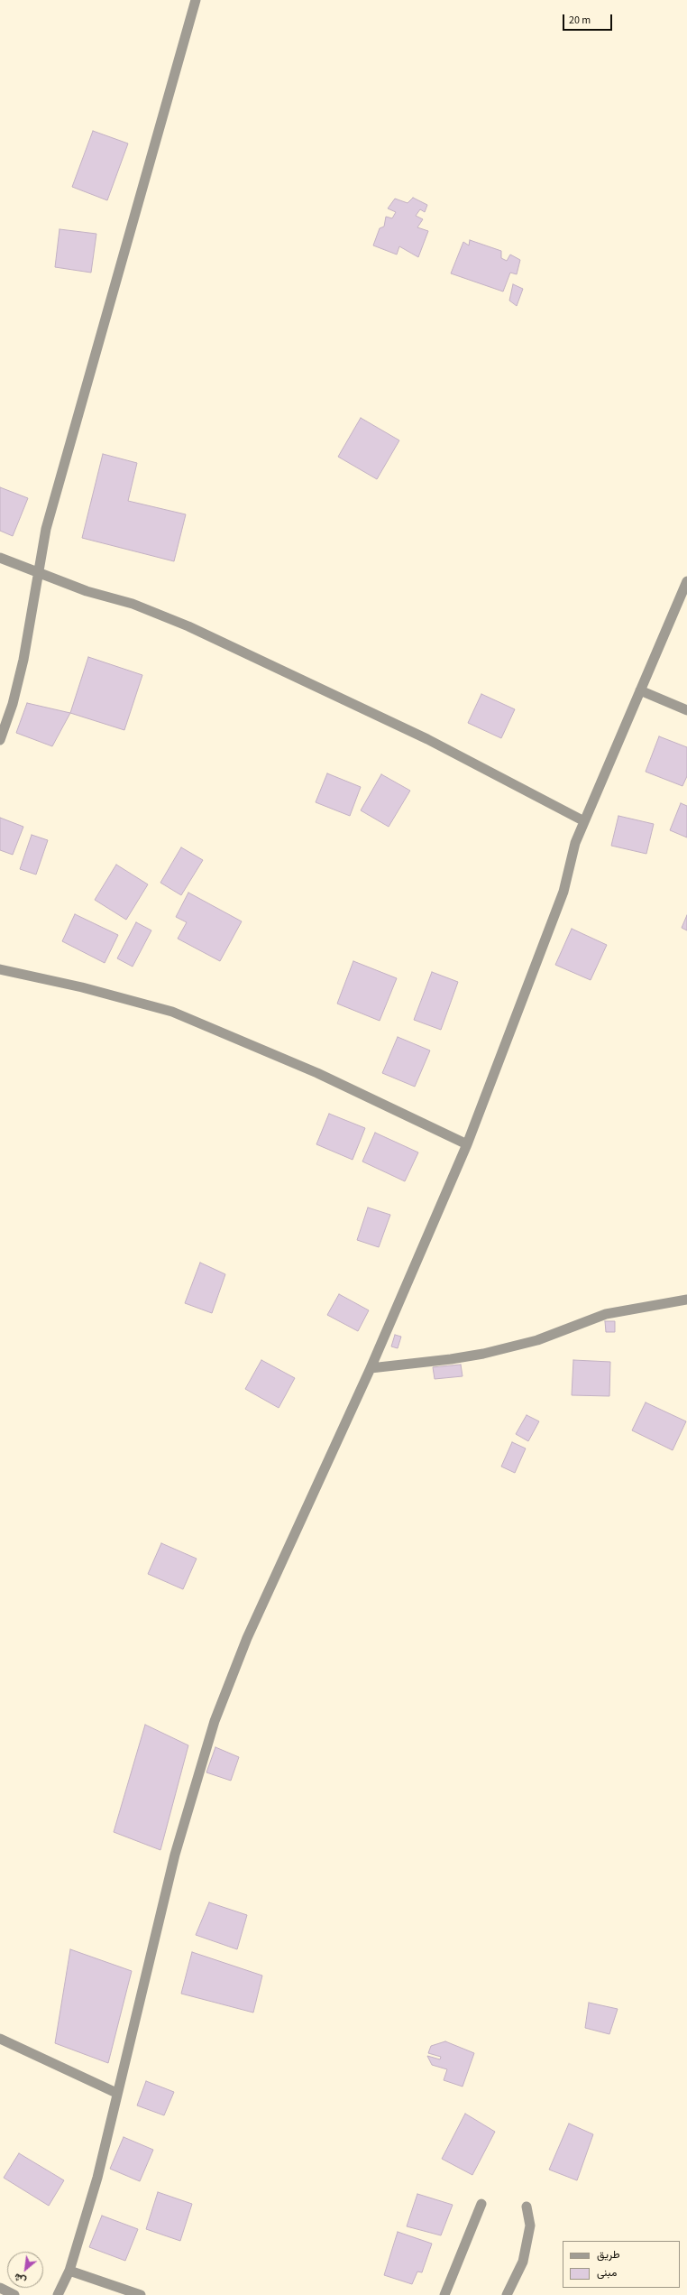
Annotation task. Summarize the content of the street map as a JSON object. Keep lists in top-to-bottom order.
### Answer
{
  "legend": ["طريق", "مبنى"],
  "scale_bar": "20 m",
  "north": "bottom left"
}
